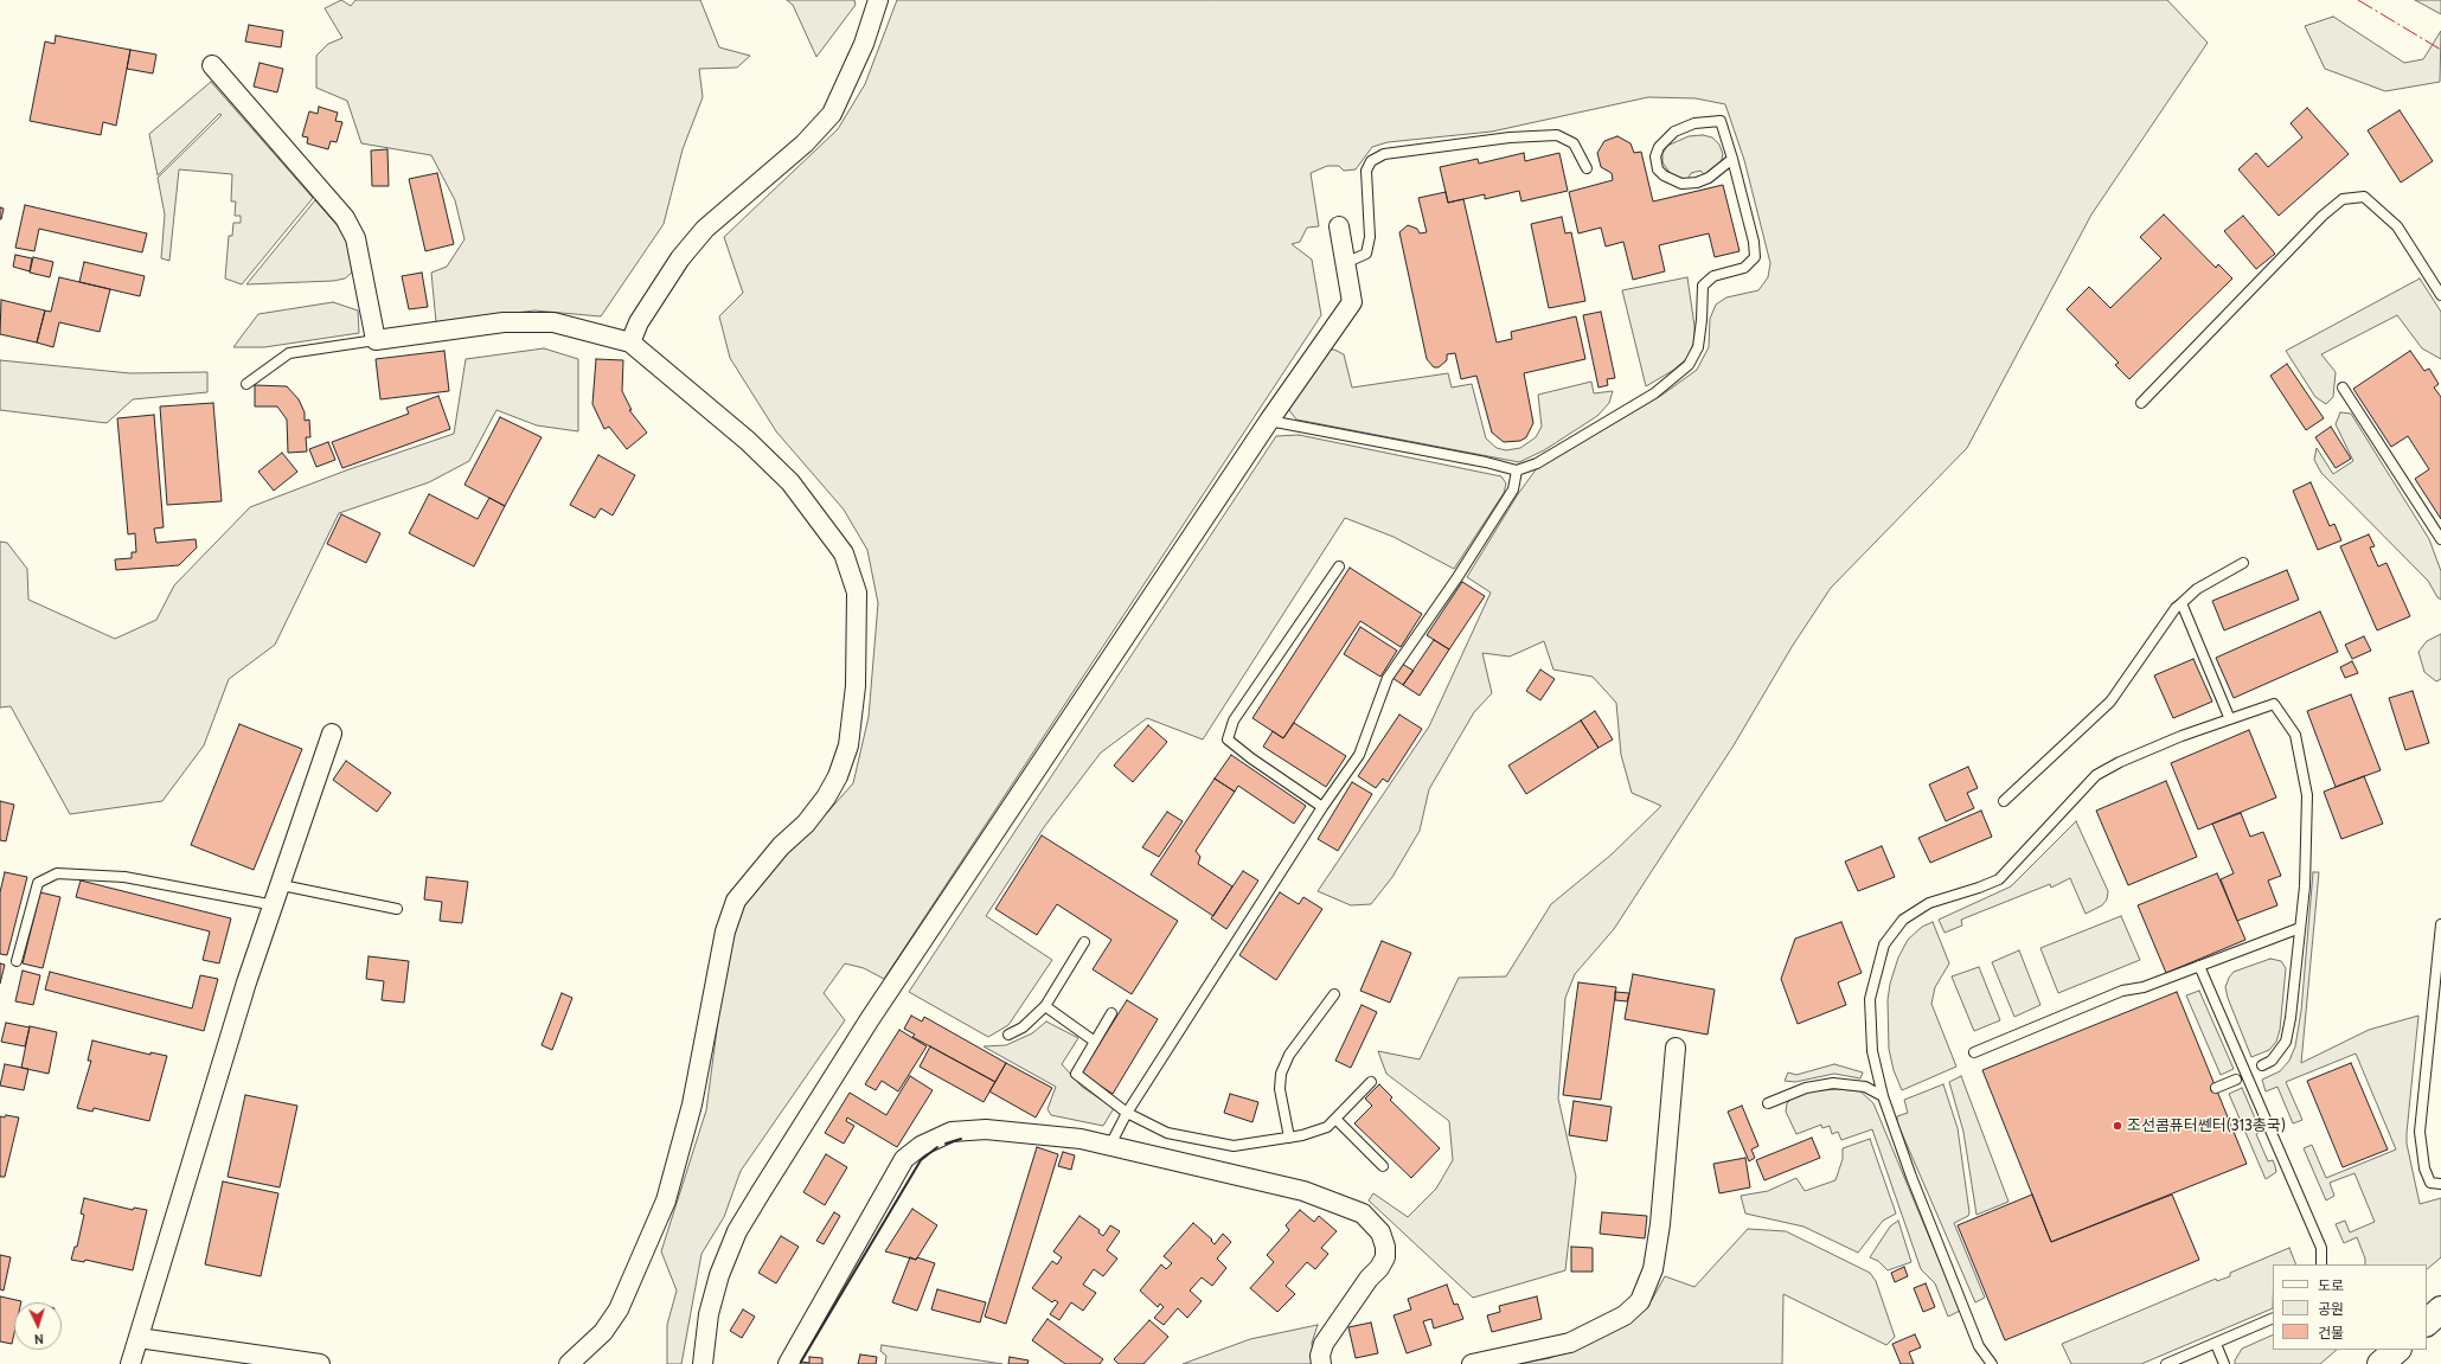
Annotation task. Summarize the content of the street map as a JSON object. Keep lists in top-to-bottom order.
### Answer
{
  "places": ["조선콤퓨터쎈터(313총국)"],
  "legend": ["도로", "공원", "건물"],
  "north": "bottom"
}
